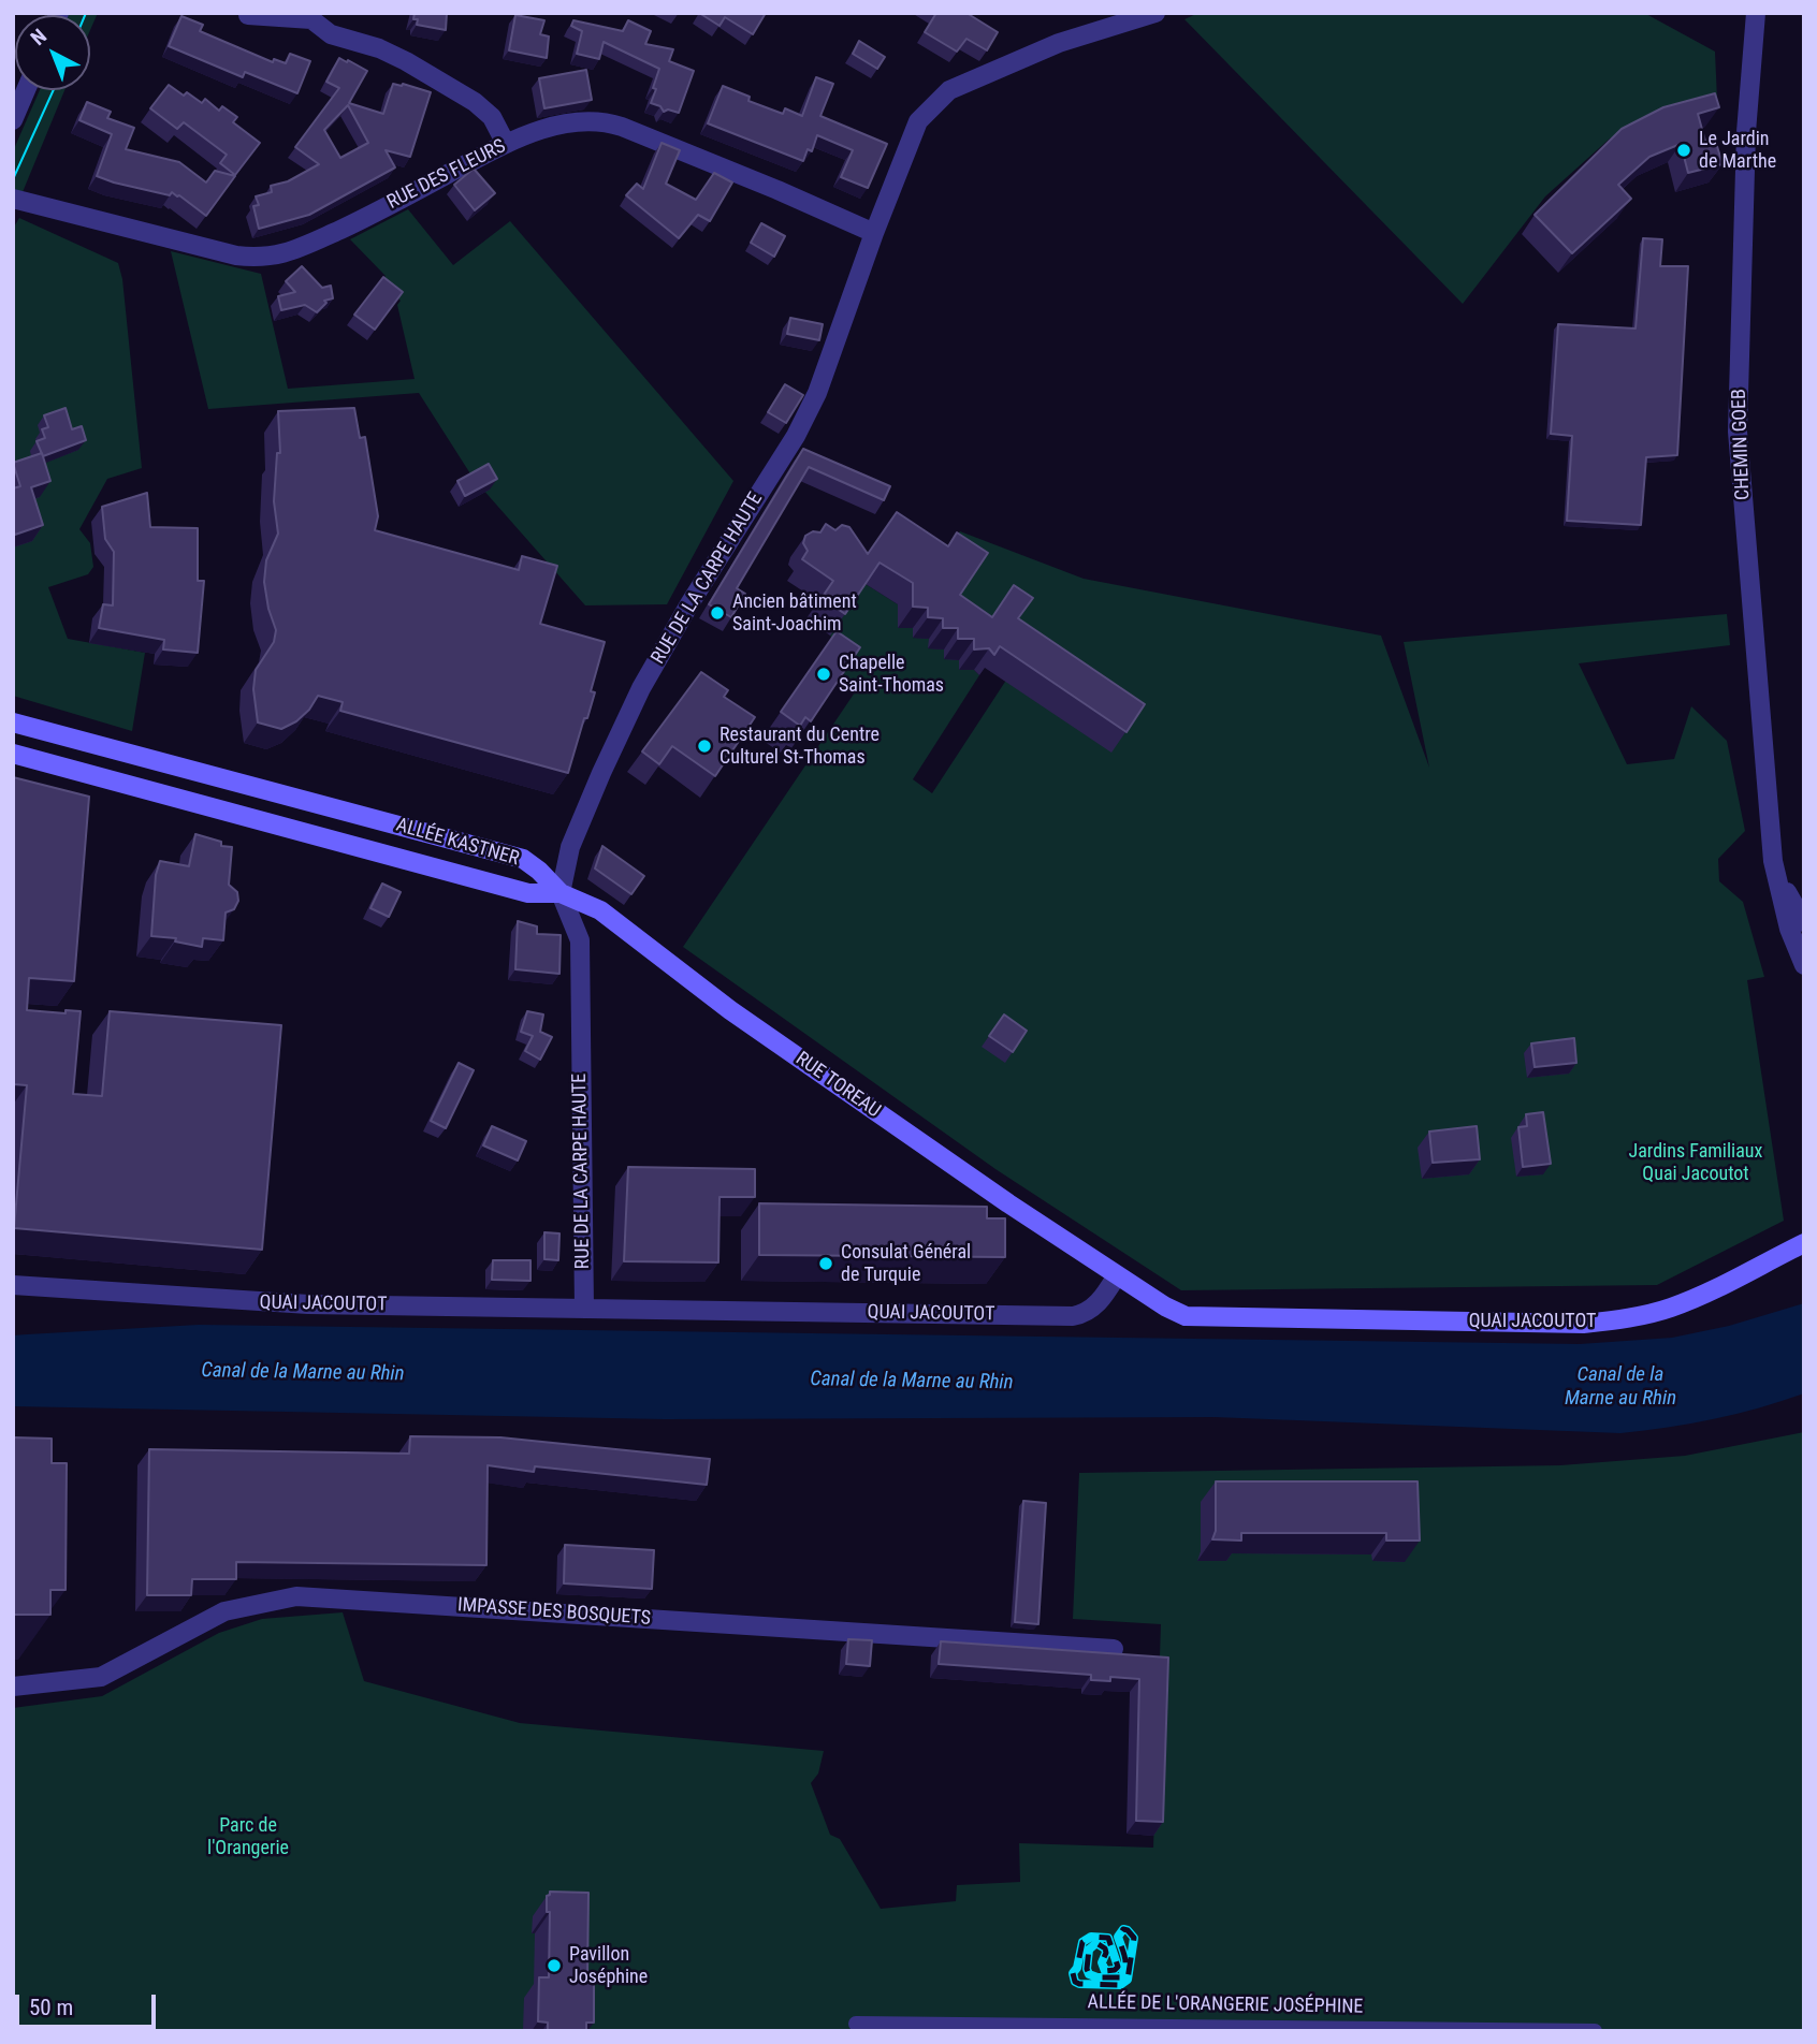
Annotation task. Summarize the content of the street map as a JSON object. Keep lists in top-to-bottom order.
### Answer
{
  "streets": {
    "main road": ["ALLÉE KASTNER", "RUE TOREAU", "QUAI JACOUTOT"],
    "street": [
      "RUE DES FLEURS",
      "CHEMIN GOEB",
      "RUE DE LA CARPE HAUTE",
      "IMPASSE DES BOSQUETS",
      "ALLÉE DE L'ORANGERIE JOSÉPHINE"
    ]
  },
  "crossings": [
    ["RUE DES FLEURS", "RUE DE LA CARPE HAUTE"],
    ["RUE DE LA CARPE HAUTE", "ALLÉE KASTNER"],
    ["RUE DE LA CARPE HAUTE", "RUE TOREAU"],
    ["RUE DE LA CARPE HAUTE", "QUAI JACOUTOT"],
    ["ALLÉE KASTNER", "RUE TOREAU"],
    ["RUE TOREAU", "QUAI JACOUTOT"]
  ],
  "water": ["Canal de la Marne au Rhin"],
  "parks": ["Jardins Familiaux Quai Jacoutot", "Parc de l'Orangerie"],
  "places": [
    "Le Jardin de Marthe",
    "Ancien bâtiment Saint-Joachim",
    "Chapelle Saint-Thomas",
    "Restaurant du Centre Culturel St-Thomas",
    "Consulat Général de Turquie",
    "Pavillon Joséphine"
  ],
  "scale_bar": "50 m",
  "north": "top left"
}
